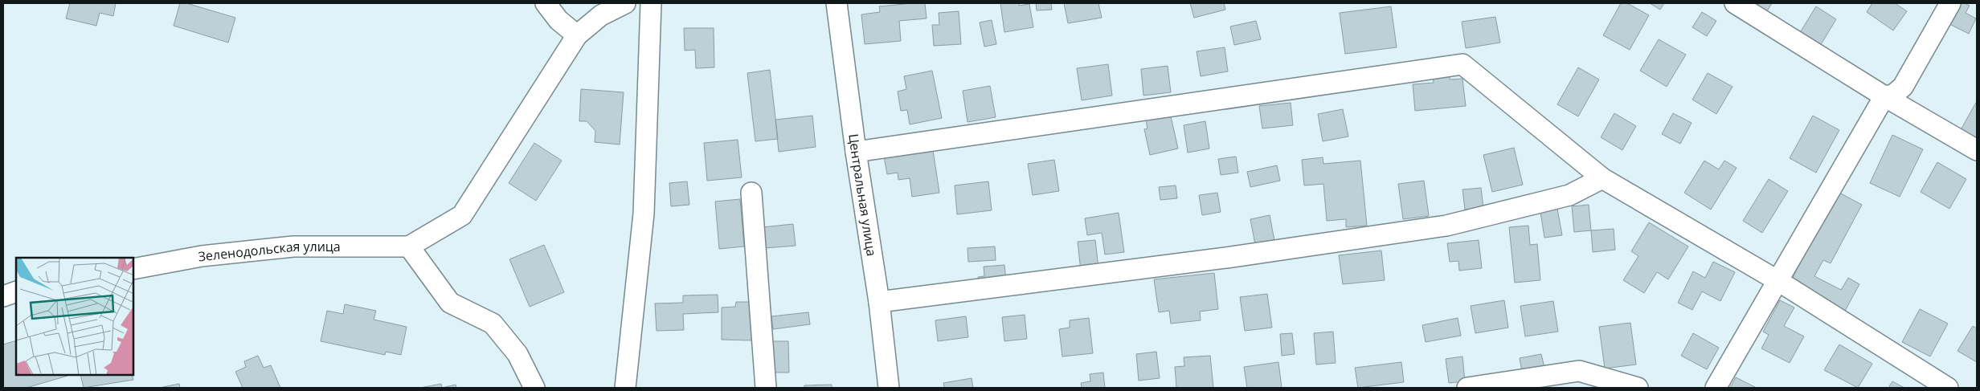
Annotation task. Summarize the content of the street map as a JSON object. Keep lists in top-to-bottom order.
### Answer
{
  "streets": {
    "street": ["Центральная улица", "Зеленодольская улица"]
  }
}
